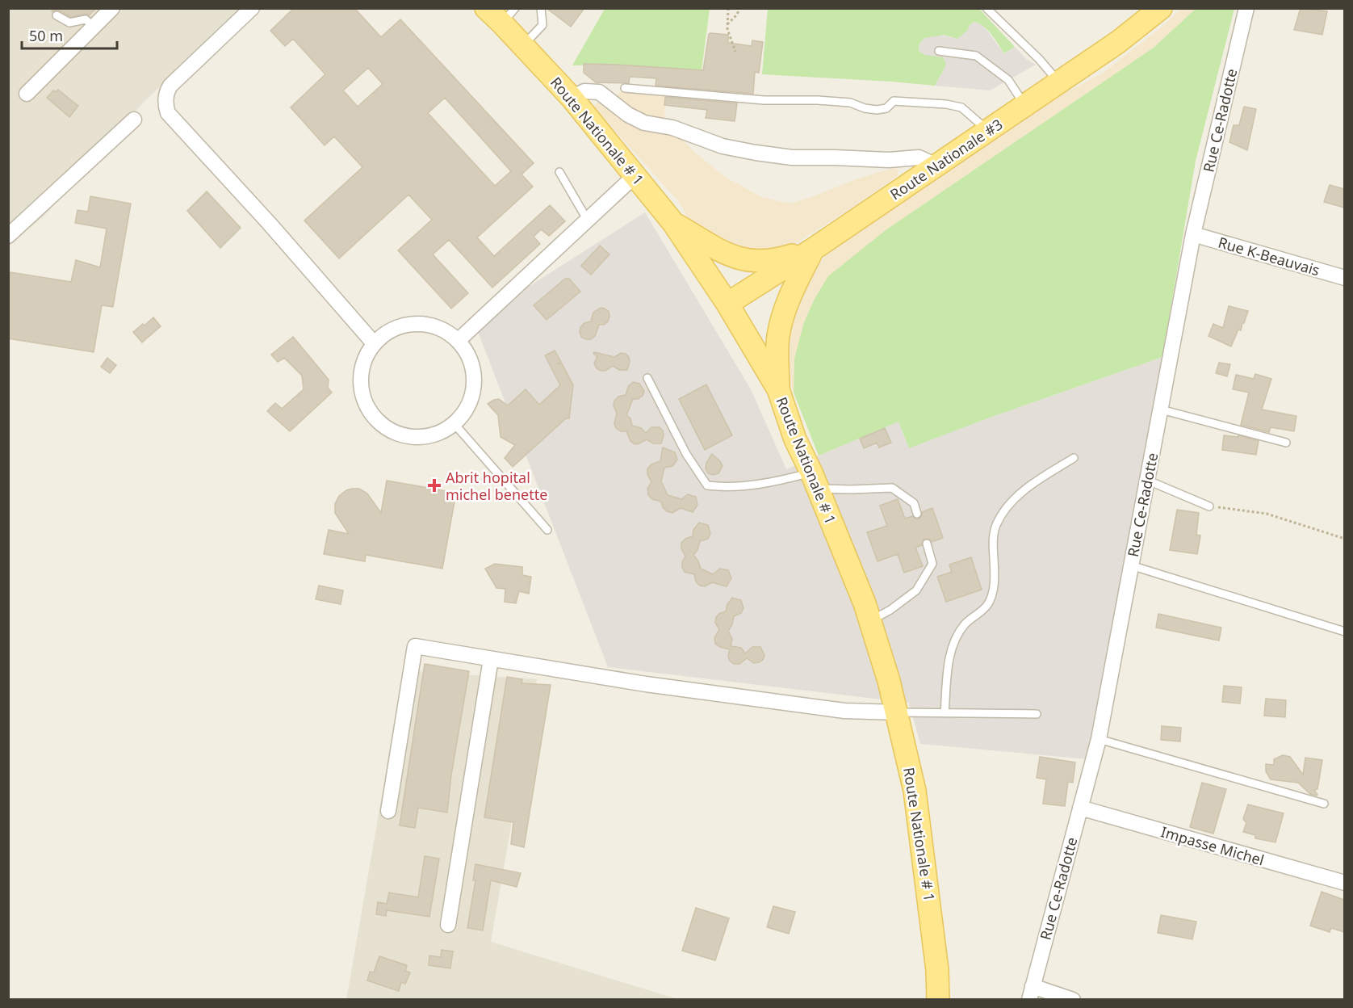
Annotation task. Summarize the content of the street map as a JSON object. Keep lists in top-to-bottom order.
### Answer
{
  "streets": {
    "main road": ["Route Nationale # 1", "Route Nationale #3"],
    "street": ["Rue Ce-Radotte", "Rue K-Beauvais", "Impasse Michel"]
  },
  "crossings": [
    ["Rue Ce-Radotte", "Rue K-Beauvais"],
    ["Rue Ce-Radotte", "Impasse Michel"],
    ["Route Nationale # 1", "Route Nationale #3"]
  ],
  "places": {
    "health": ["Abrit hopital michel benette"]
  },
  "scale_bar": "50 m"
}
